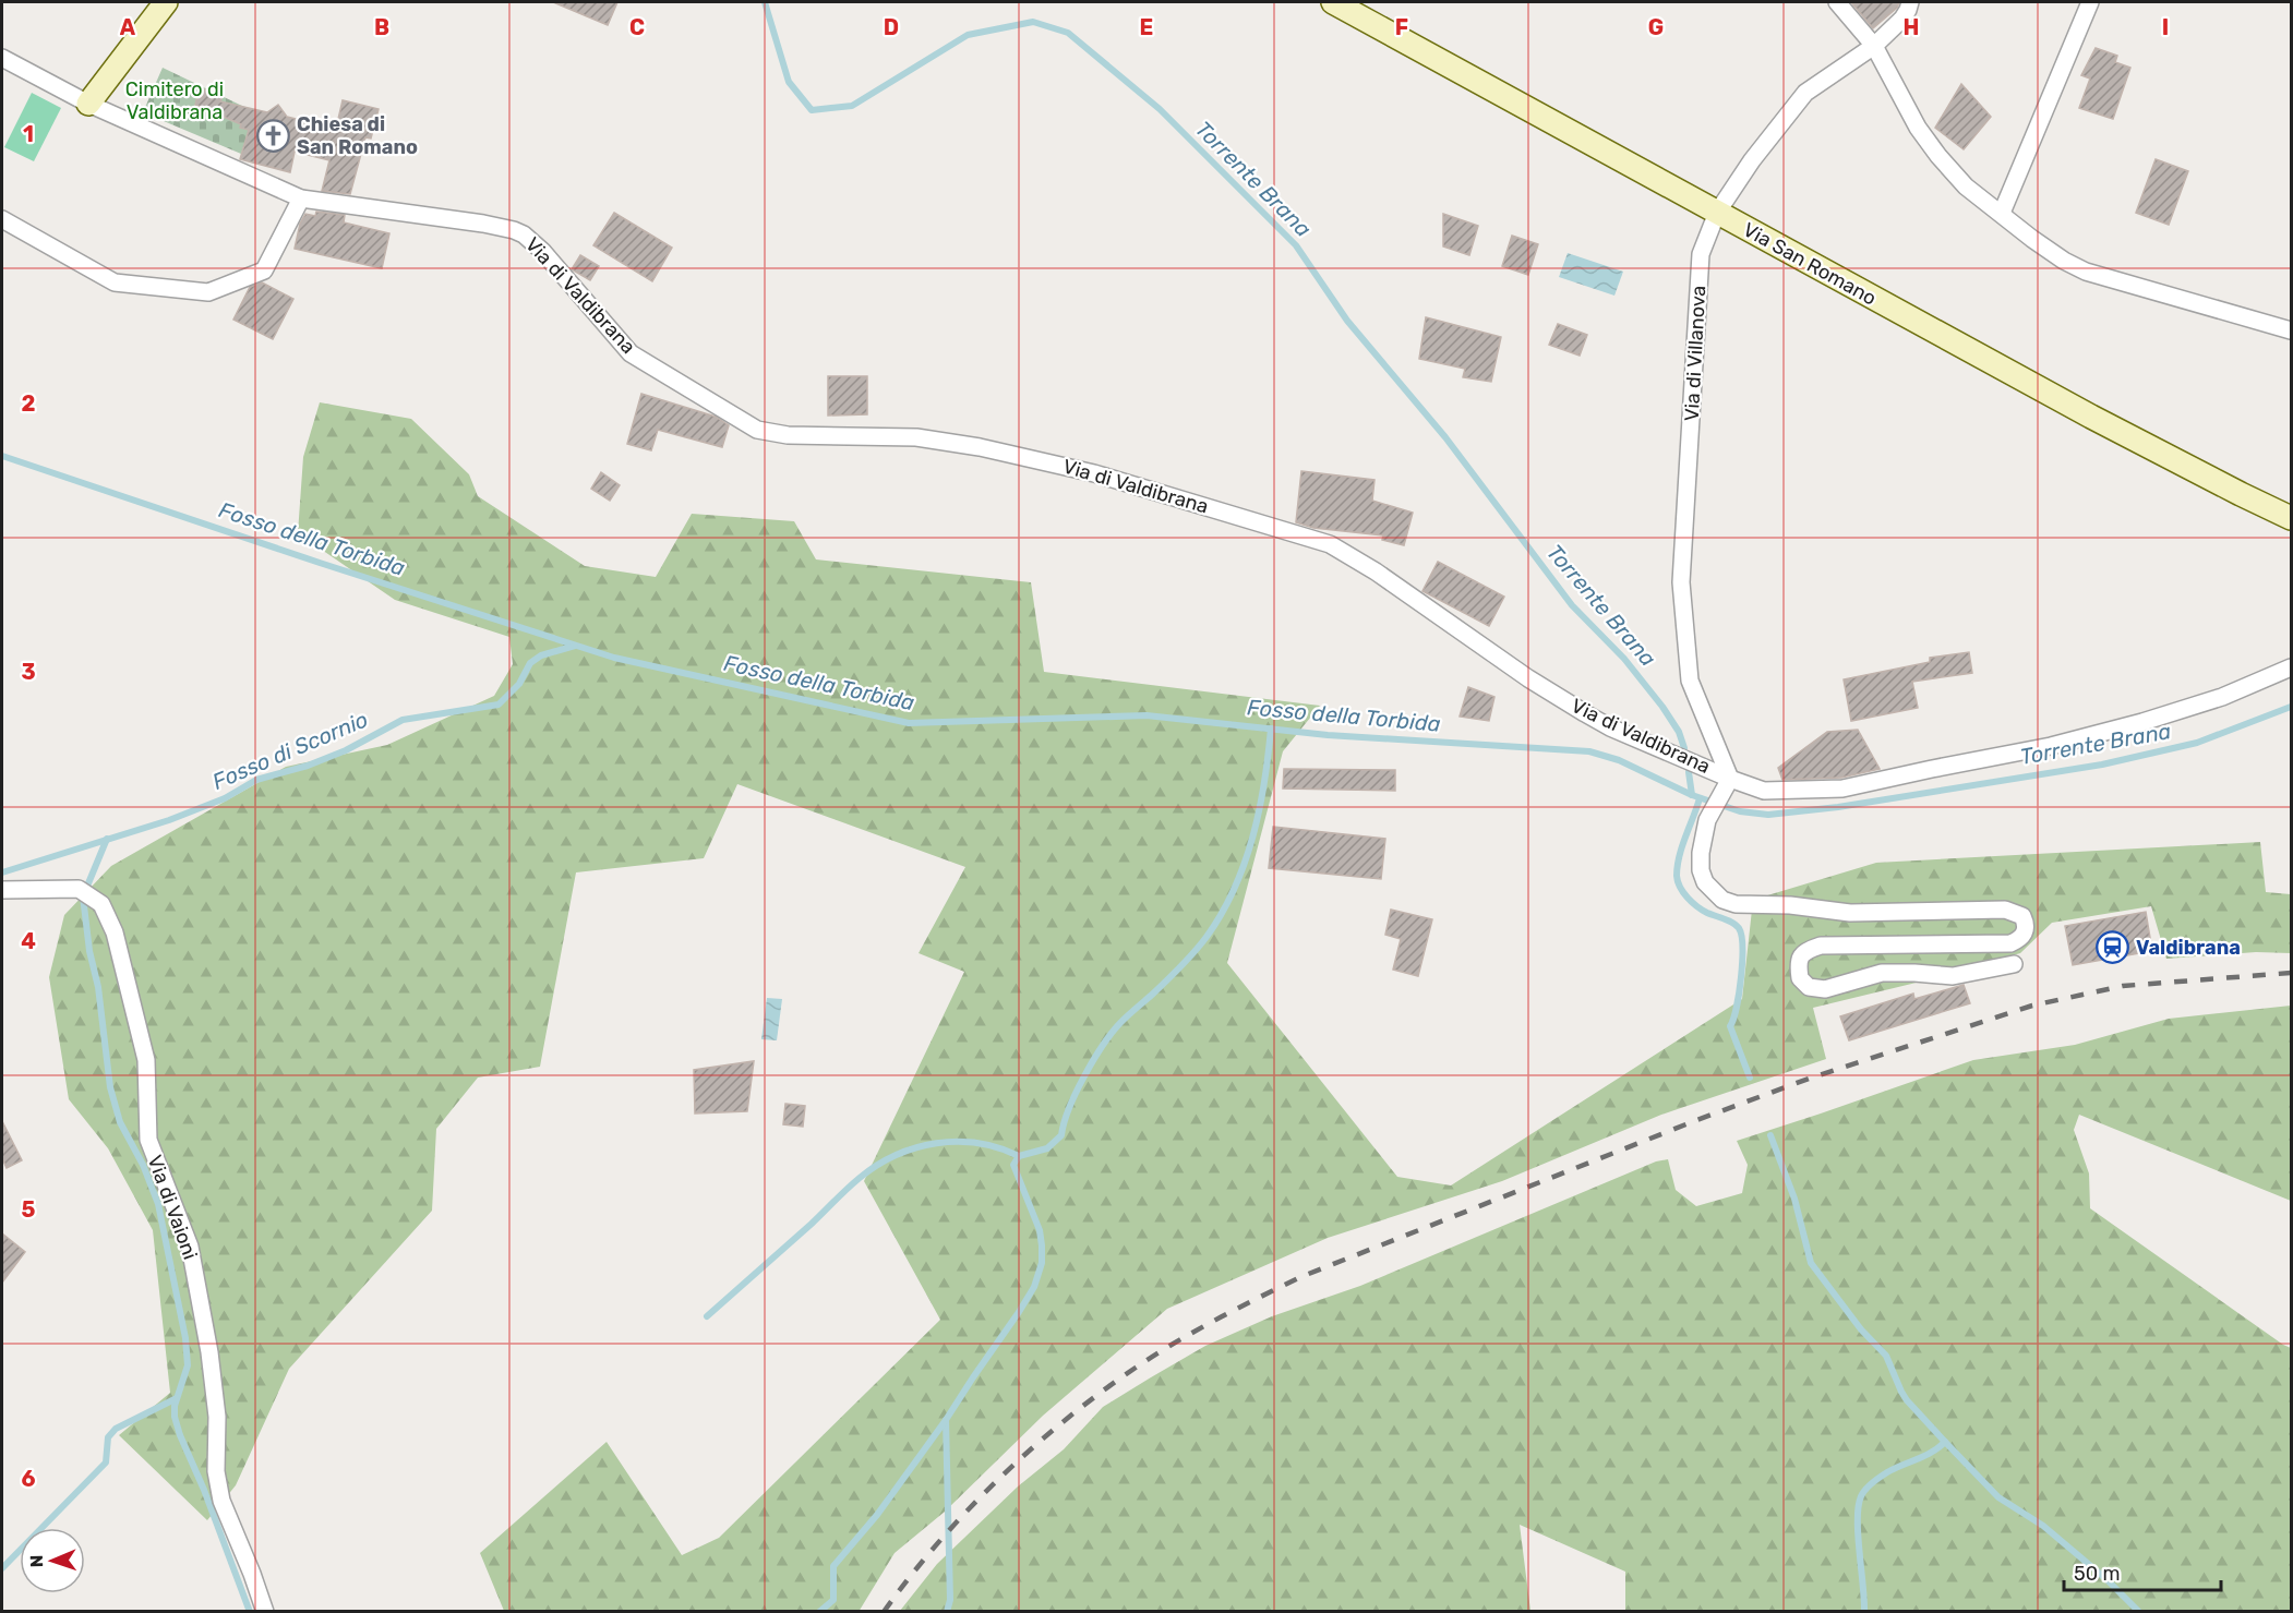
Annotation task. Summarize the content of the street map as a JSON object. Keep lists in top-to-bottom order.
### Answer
{
  "streets": {
    "street": [
      "Via San Romano",
      "Via di Valdibrana",
      "Via di Villanova",
      "Via di Vaioni"
    ]
  },
  "crossings": [
    ["Via San Romano", "Via di Villanova"],
    ["Via di Valdibrana", "Via di Villanova"]
  ],
  "water": ["Torrente Brana", "Fosso della Torbida", "Fosso di Scornio"],
  "parks": ["Cimitero di Valdibrana"],
  "places": {
    "church": ["Chiesa di San Romano"],
    "station": ["Valdibrana"]
  },
  "scale_bar": "50 m",
  "north": "left",
  "grid": {
    "columns": [
      "A",
      "B",
      "C",
      "D",
      "E",
      "F",
      "G",
      "H",
      "I"
    ],
    "rows": [
      "1",
      "2",
      "3",
      "4",
      "5",
      "6"
    ]
  }
}
